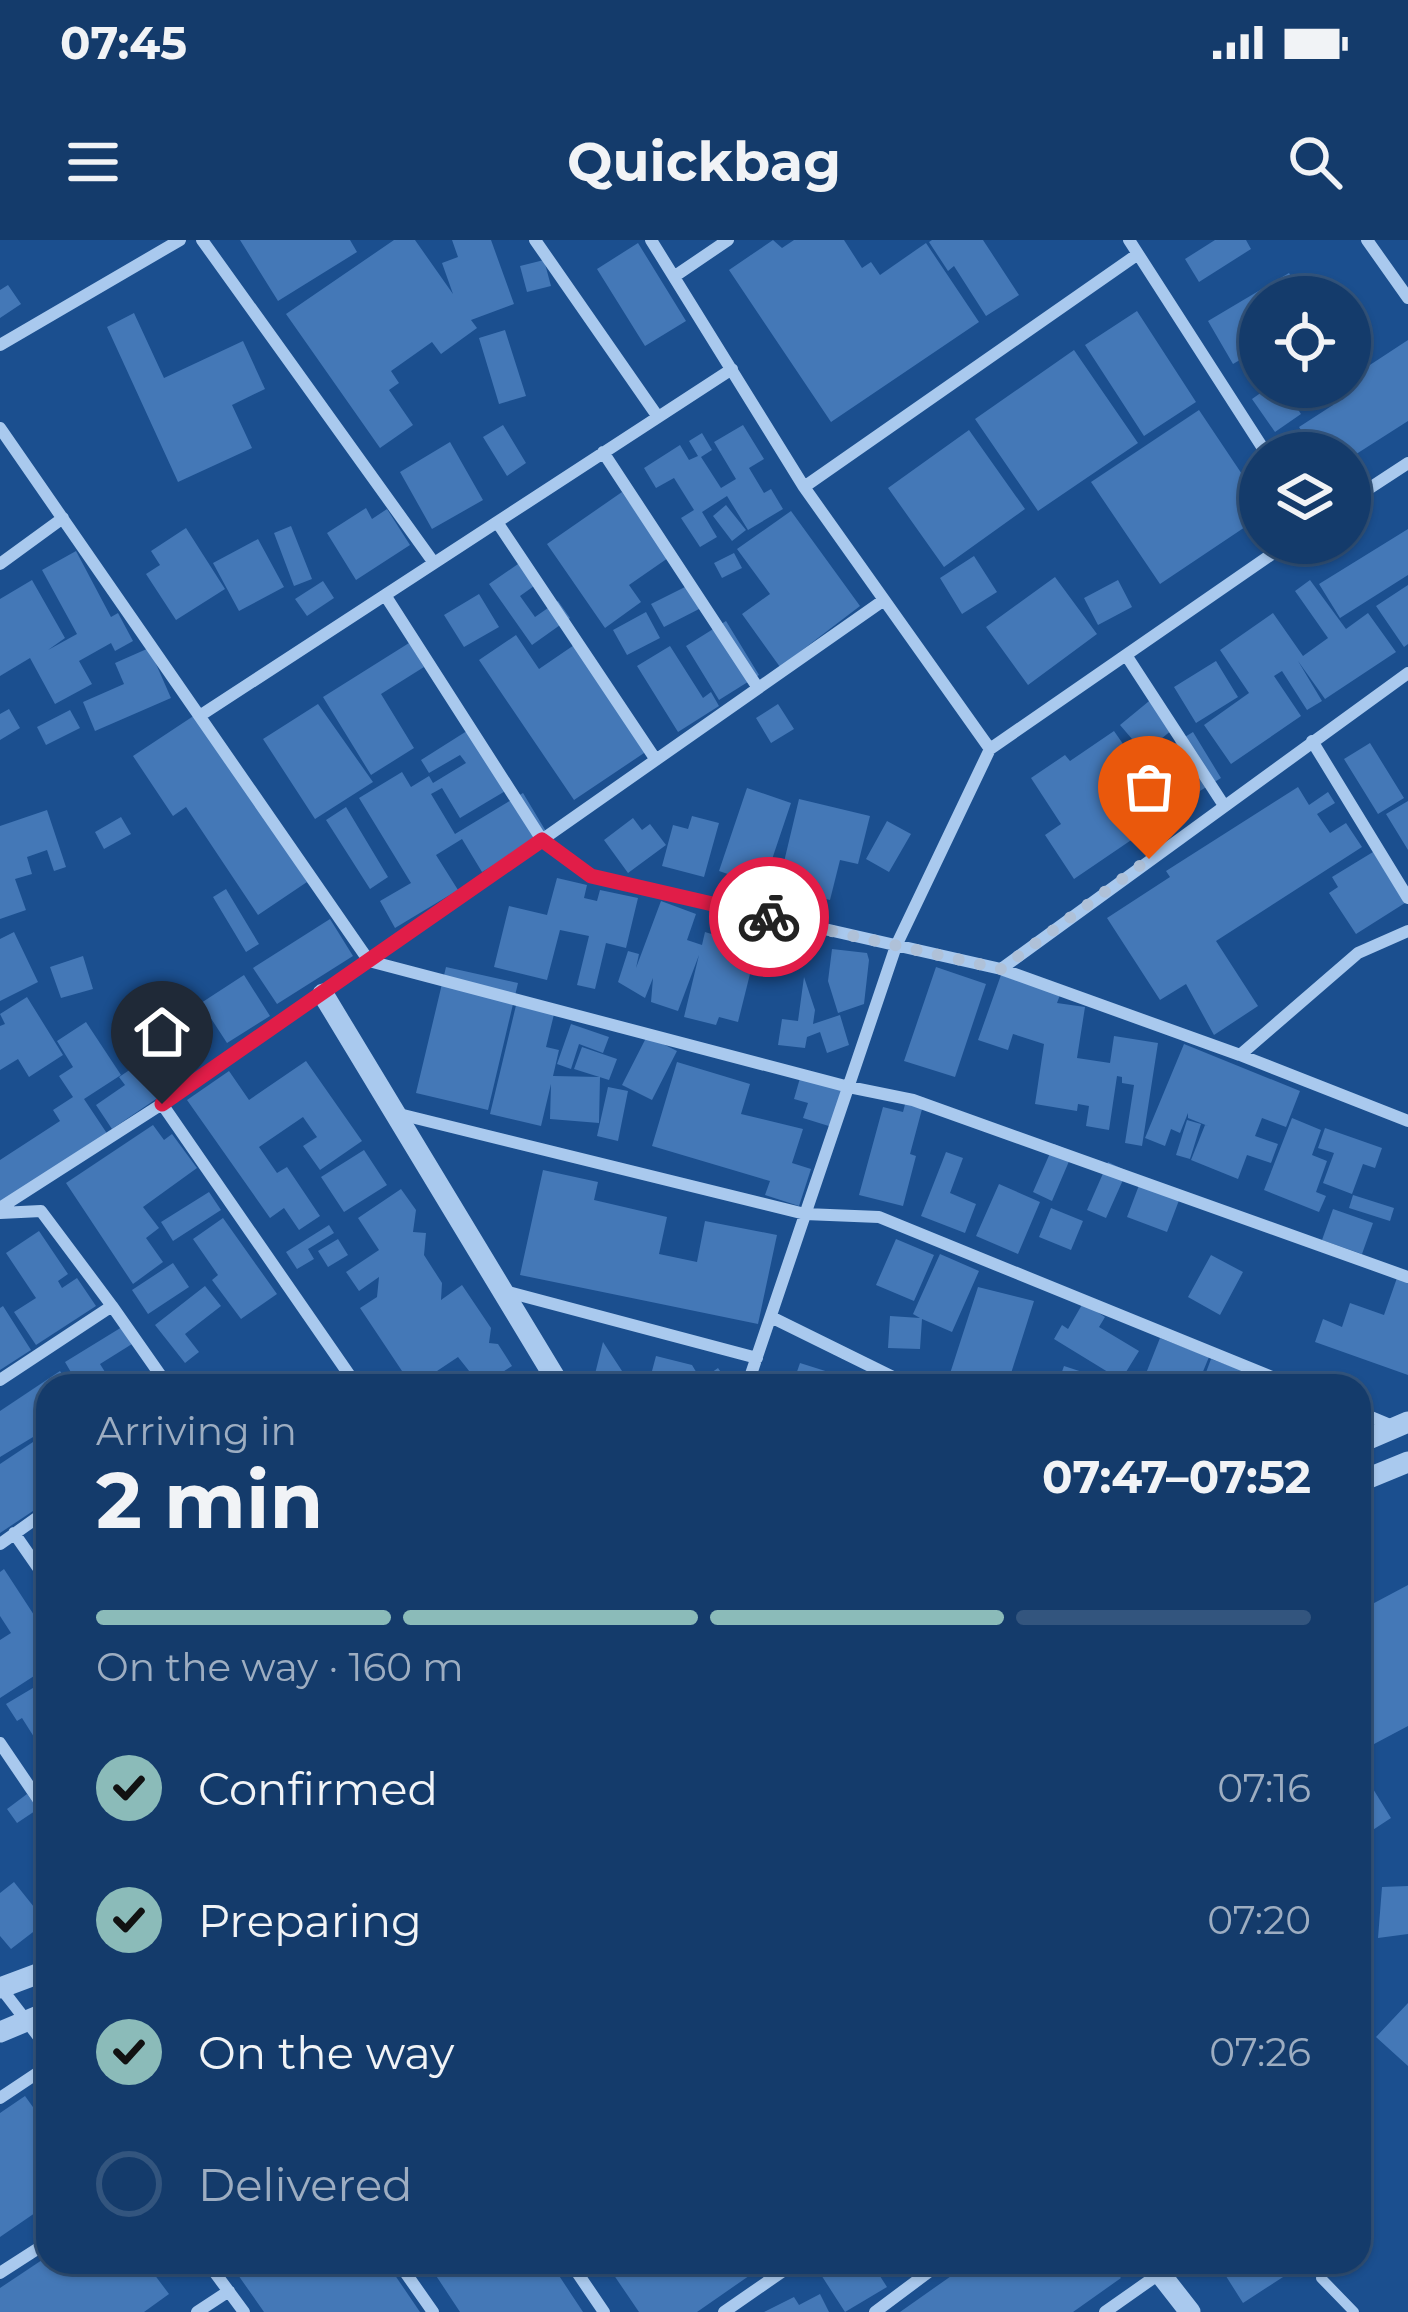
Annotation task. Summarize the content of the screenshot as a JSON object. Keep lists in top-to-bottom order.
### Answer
{
  "page": {
    "status": "07:45",
    "header": "Quickbag",
    "heading": ["2 min", "Arriving in", "07:47–07:52"],
    "bar": "On the way · 160 m",
    "list": [
      ["Confirmed", "07:16"],
      ["Preparing", "07:20"],
      ["On the way", "07:26"],
      "Delivered"
    ]
  }
}
